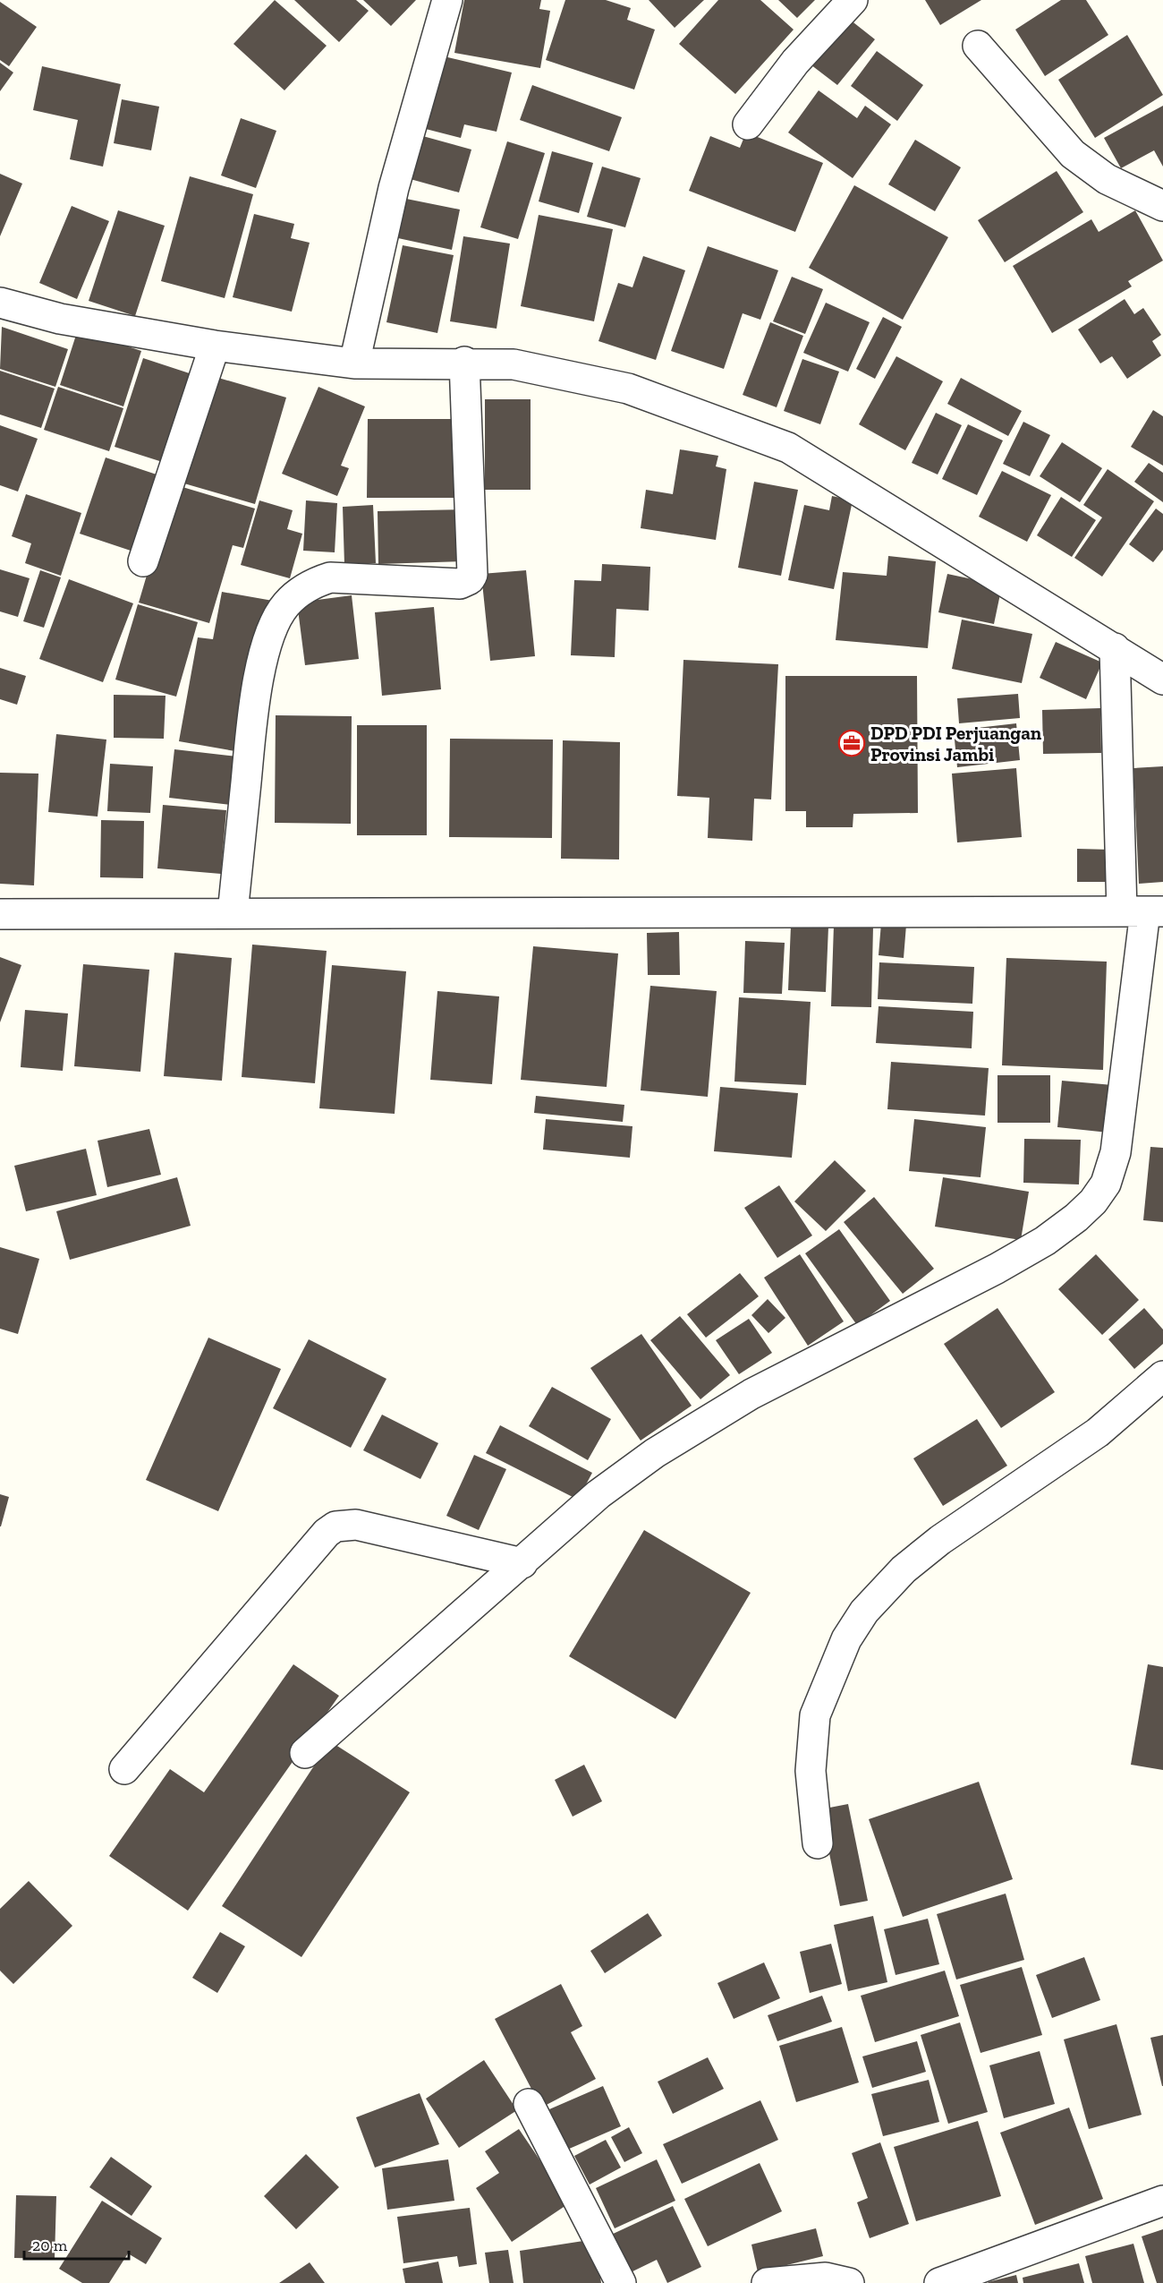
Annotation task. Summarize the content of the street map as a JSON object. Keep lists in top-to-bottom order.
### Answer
{
  "places": {
    "office": ["DPD PDI Perjuangan Provinsi Jambi"]
  },
  "scale_bar": "20 m"
}
